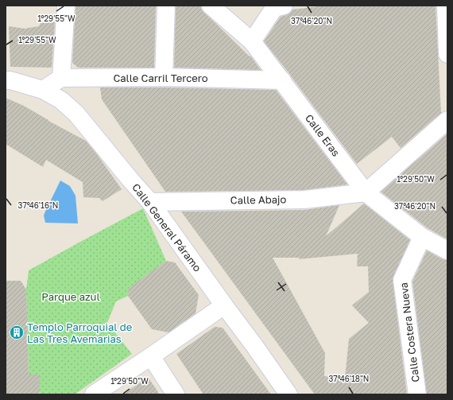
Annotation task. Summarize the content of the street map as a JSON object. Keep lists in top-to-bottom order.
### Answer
{
  "streets": {
    "street": [
      "Calle Carril Tercero",
      "Calle Eras",
      "Calle Abajo",
      "Calle General Páramo",
      "Calle Costera Nueva"
    ]
  },
  "crossings": [
    ["Calle Carril Tercero", "Calle Eras"],
    ["Calle Eras", "Calle Abajo"],
    ["Calle Eras", "Calle Costera Nueva"],
    ["Calle Abajo", "Calle General Páramo"]
  ],
  "parks": ["Parque azul"],
  "places": {
    "building": ["Templo Parroquial de Las Tres Avemarias"]
  },
  "coordinates": [
    "1°29'55\"W",
    "37°46'20\"N",
    "1°29'50\"W",
    "37°46'16\"N",
    "37°46'18\"N"
  ]
}
